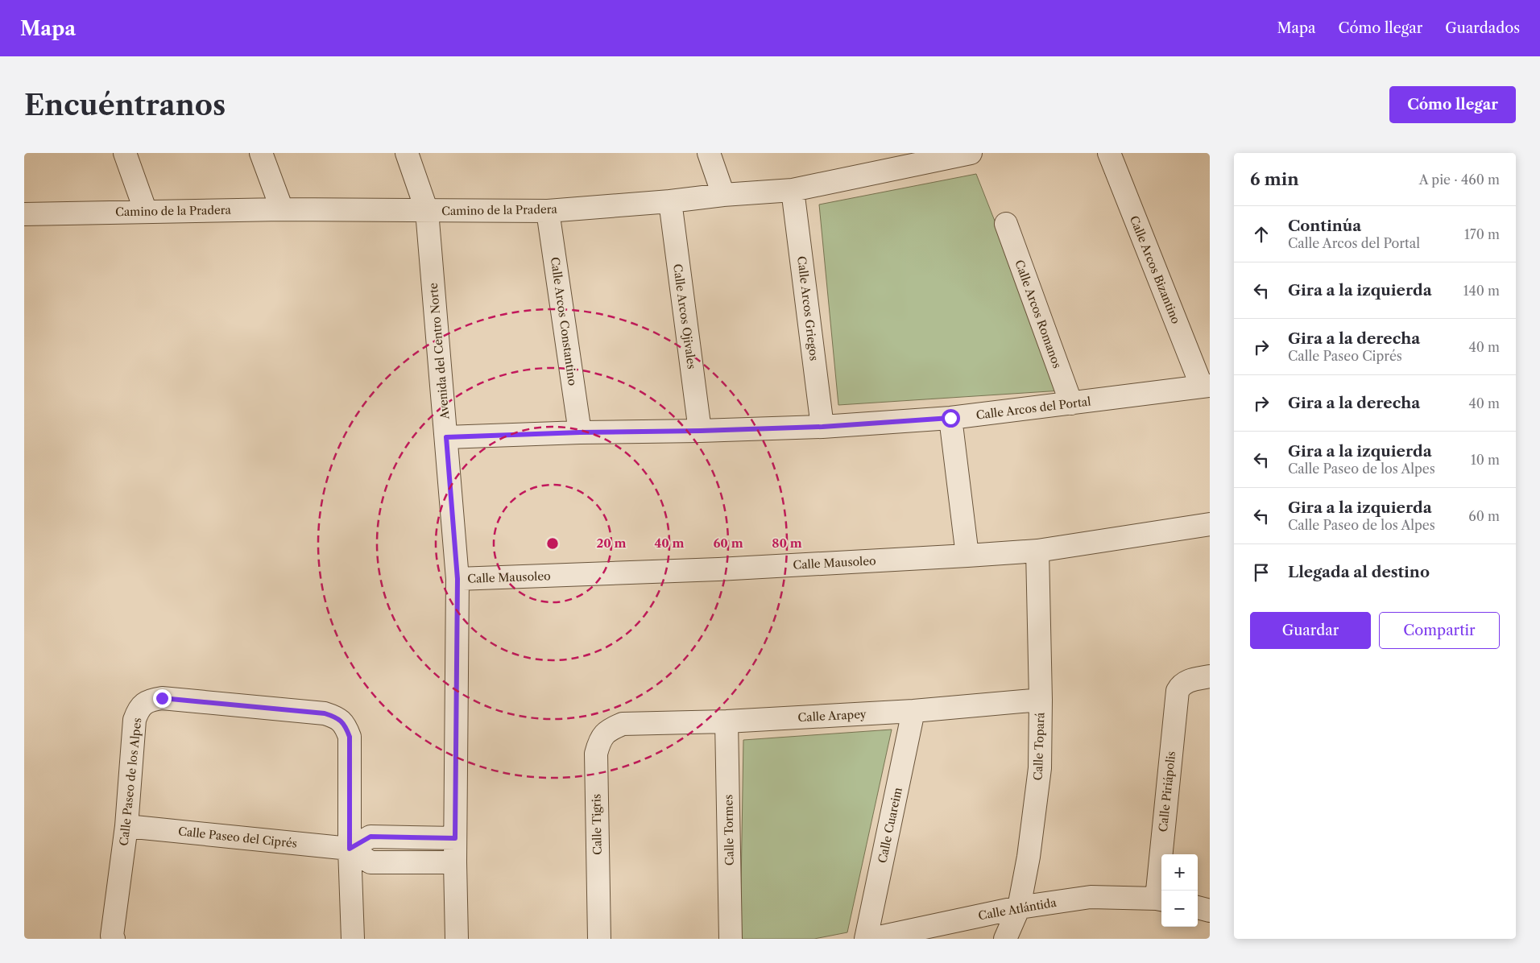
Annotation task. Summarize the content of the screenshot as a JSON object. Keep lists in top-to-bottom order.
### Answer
{
  "streets": {
    "street": [
      "Camino de la Pradera",
      "Calle Arcos Bizantino",
      "Calle Arcos Griegos",
      "Calle Arcos Romanos",
      "Calle Arcos Ojivales",
      "Calle Arcos Constantino",
      "Avenida del Centro Norte",
      "Calle Arcos del Portal",
      "Calle Mausoleo",
      "Calle Arapey",
      "Calle Topará",
      "Calle Paseo de los Alpes",
      "Calle Piriápolis",
      "Calle Tigris",
      "Calle Cuareim",
      "Calle Tormes",
      "Calle Paseo del Ciprés",
      "Calle Atlántida"
    ]
  },
  "crossings": [
    ["Camino de la Pradera", "Calle Arcos Griegos"],
    ["Camino de la Pradera", "Calle Arcos Ojivales"],
    ["Camino de la Pradera", "Calle Arcos Constantino"],
    ["Camino de la Pradera", "Avenida del Centro Norte"],
    ["Calle Arcos Bizantino", "Calle Arcos del Portal"],
    ["Calle Arcos Griegos", "Calle Arcos del Portal"],
    ["Calle Arcos Romanos", "Calle Arcos del Portal"],
    ["Calle Arcos Ojivales", "Calle Arcos del Portal"],
    ["Calle Arcos Constantino", "Calle Arcos del Portal"],
    ["Avenida del Centro Norte", "Calle Arcos del Portal"],
    ["Avenida del Centro Norte", "Calle Mausoleo"],
    ["Calle Mausoleo", "Calle Topará"],
    ["Calle Arapey", "Calle Topará"],
    ["Calle Arapey", "Calle Tigris"],
    ["Calle Arapey", "Calle Cuareim"],
    ["Calle Arapey", "Calle Tormes"],
    ["Calle Topará", "Calle Atlántida"],
    ["Calle Paseo de los Alpes", "Calle Paseo del Ciprés"],
    ["Calle Piriápolis", "Calle Atlántida"]
  ],
  "page": {
    "header": "Mapa",
    "nav": ["Mapa", "Cómo llegar", "Guardados"],
    "buttons": [
      "Cómo llegar",
      ["Guardar", "Compartir"]
    ],
    "title": "Encuéntranos",
    "heading": ["6 min", "A pie · 460 m"],
    "list": [
      ["Continúa", "Calle Arcos del Portal", "170 m"],
      ["Gira a la izquierda", "140 m"],
      ["Gira a la derecha", "Calle Paseo Ciprés", "40 m"],
      ["Gira a la derecha", "40 m"],
      ["Gira a la izquierda", "Calle Paseo de los Alpes", "10 m"],
      ["Gira a la izquierda", "Calle Paseo de los Alpes", "60 m"],
      "Llegada al destino"
    ],
    "map_buttons": ["+", "−"]
  },
  "rings": [
    "20 m",
    "40 m",
    "60 m",
    "80 m"
  ]
}
